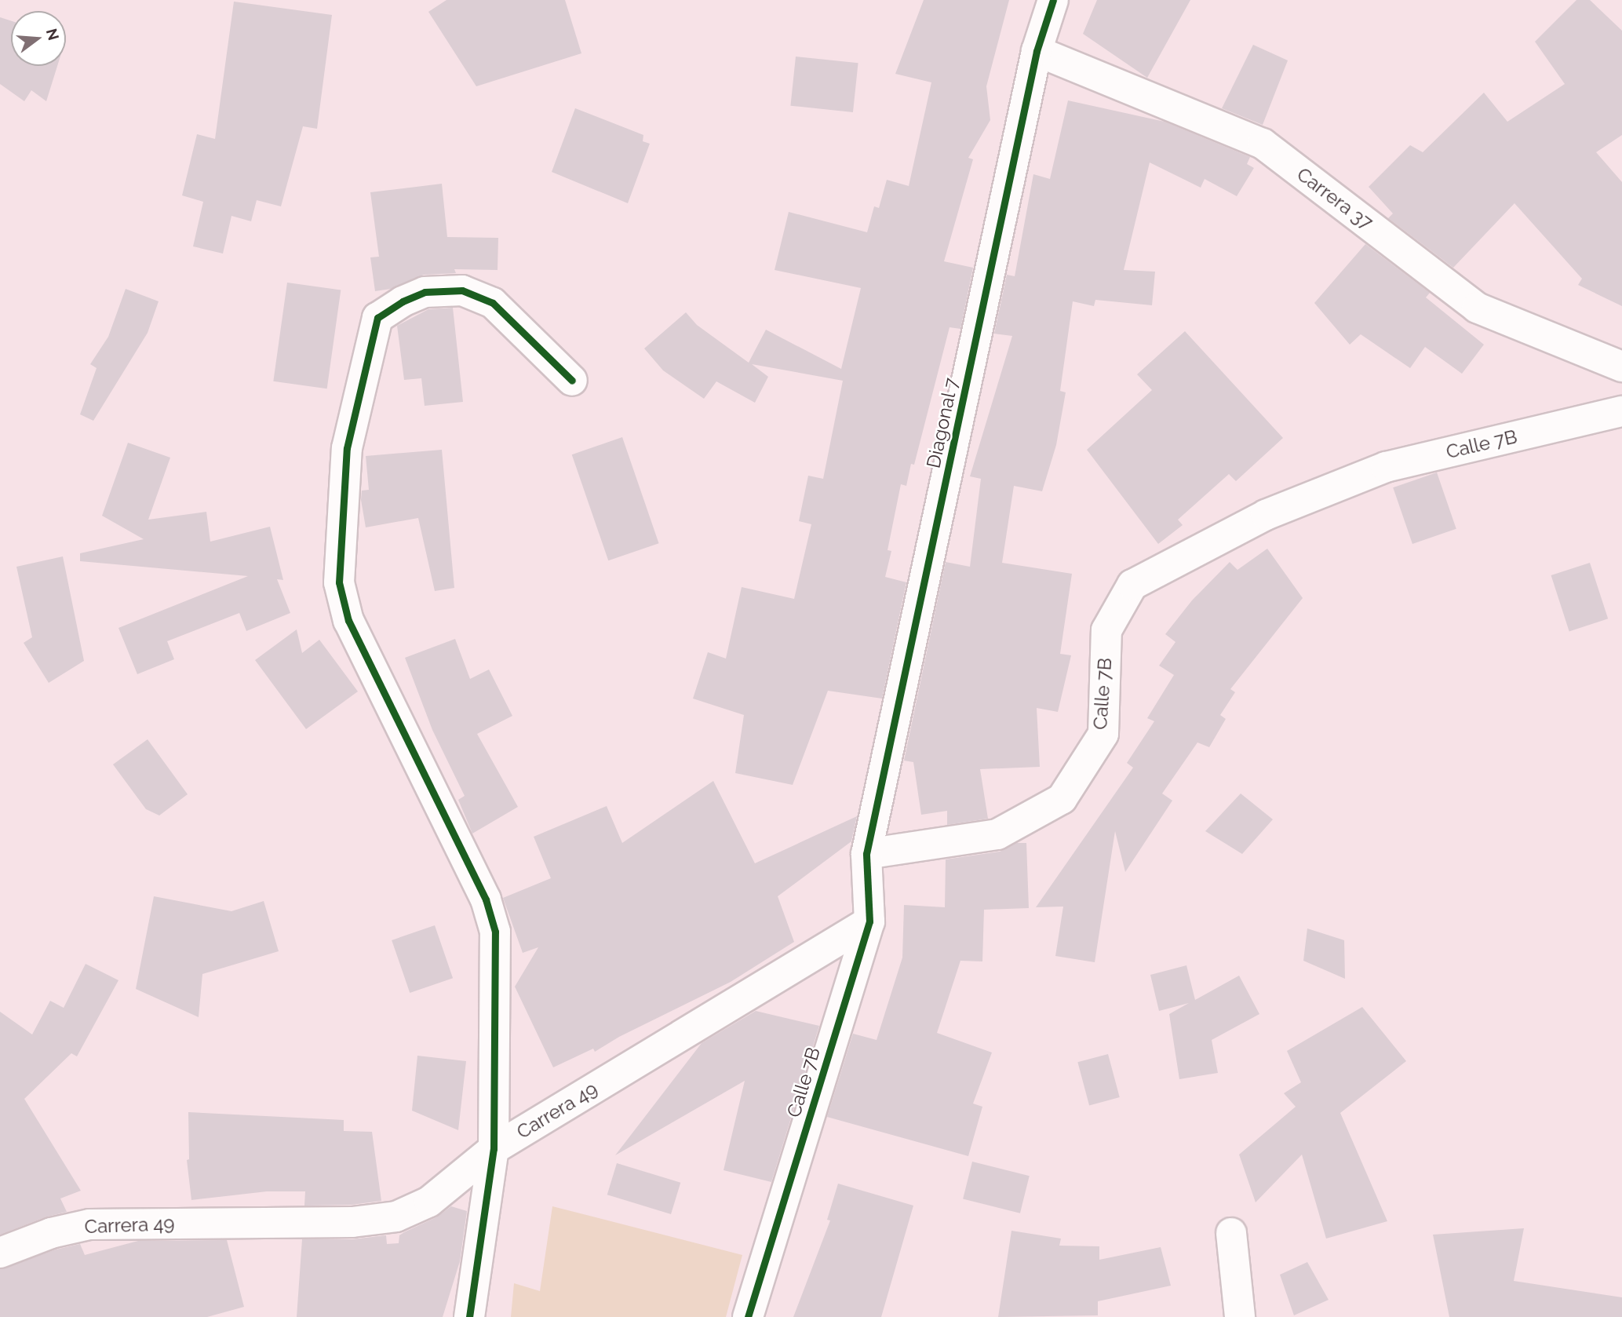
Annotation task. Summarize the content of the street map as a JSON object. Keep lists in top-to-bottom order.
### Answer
{
  "streets": {
    "street": [
      "Carrera 37",
      "Diagonal 7",
      "Calle 7B",
      "Carrera 49"
    ]
  },
  "crossings": [
    ["Carrera 37", "Diagonal 7"],
    ["Diagonal 7", "Calle 7B"],
    ["Calle 7B", "Carrera 49"]
  ],
  "north": "right"
}
